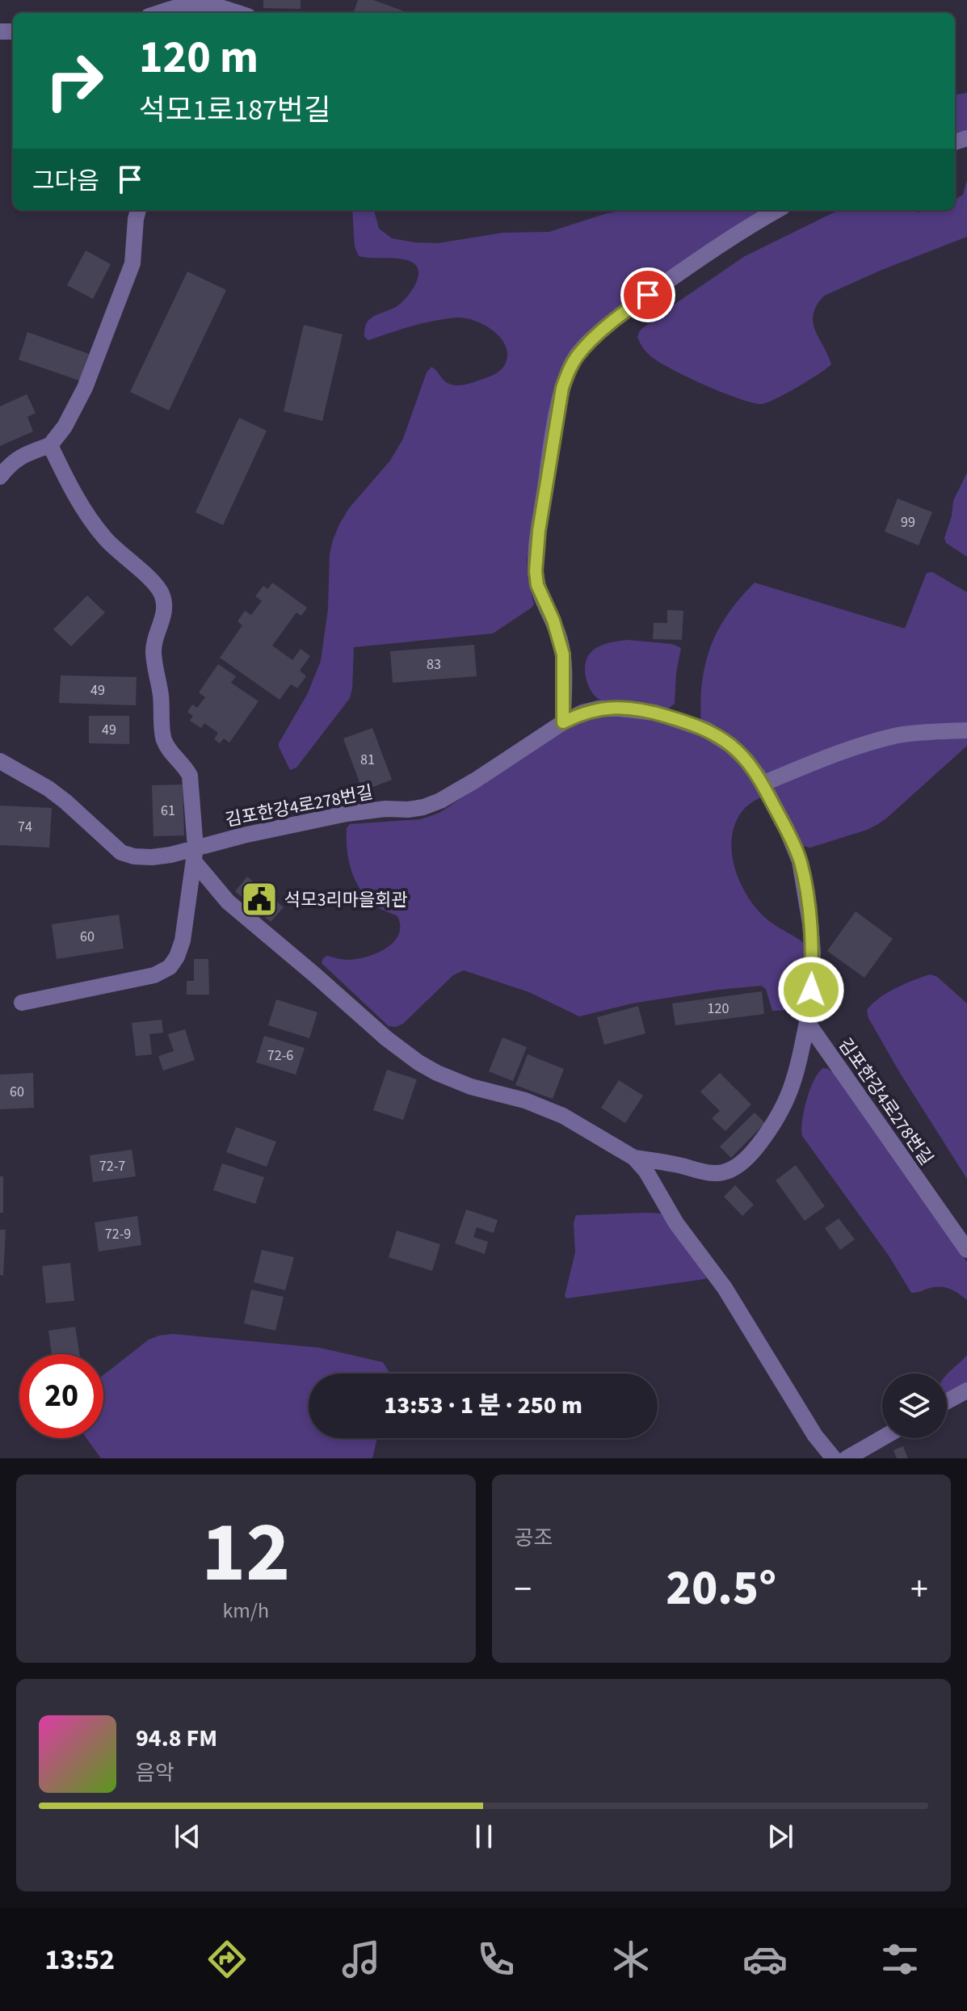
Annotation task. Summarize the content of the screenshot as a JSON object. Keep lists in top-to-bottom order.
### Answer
{
  "streets": {
    "lane": ["김포한강4로278번길"]
  },
  "places": {
    "public building": ["석모3리마을회관"]
  },
  "house_numbers": [
    "99",
    "83",
    "49",
    "49",
    "81",
    "61",
    "74",
    "60",
    "120",
    "72-6",
    "60",
    "72-7",
    "72-9"
  ],
  "page": {
    "turn": ["120 m", "석모1로187번길"],
    "then": "그다음",
    "limit": "20",
    "trip": "13:53 · 1 분 · 250 m",
    "tile": [
      ["12", "km/h"],
      "공조"
    ],
    "heat": ["−", "20.5°", "+"],
    "song": ["94.8 FM", "음악"],
    "tabs": "13:52"
  }
}
